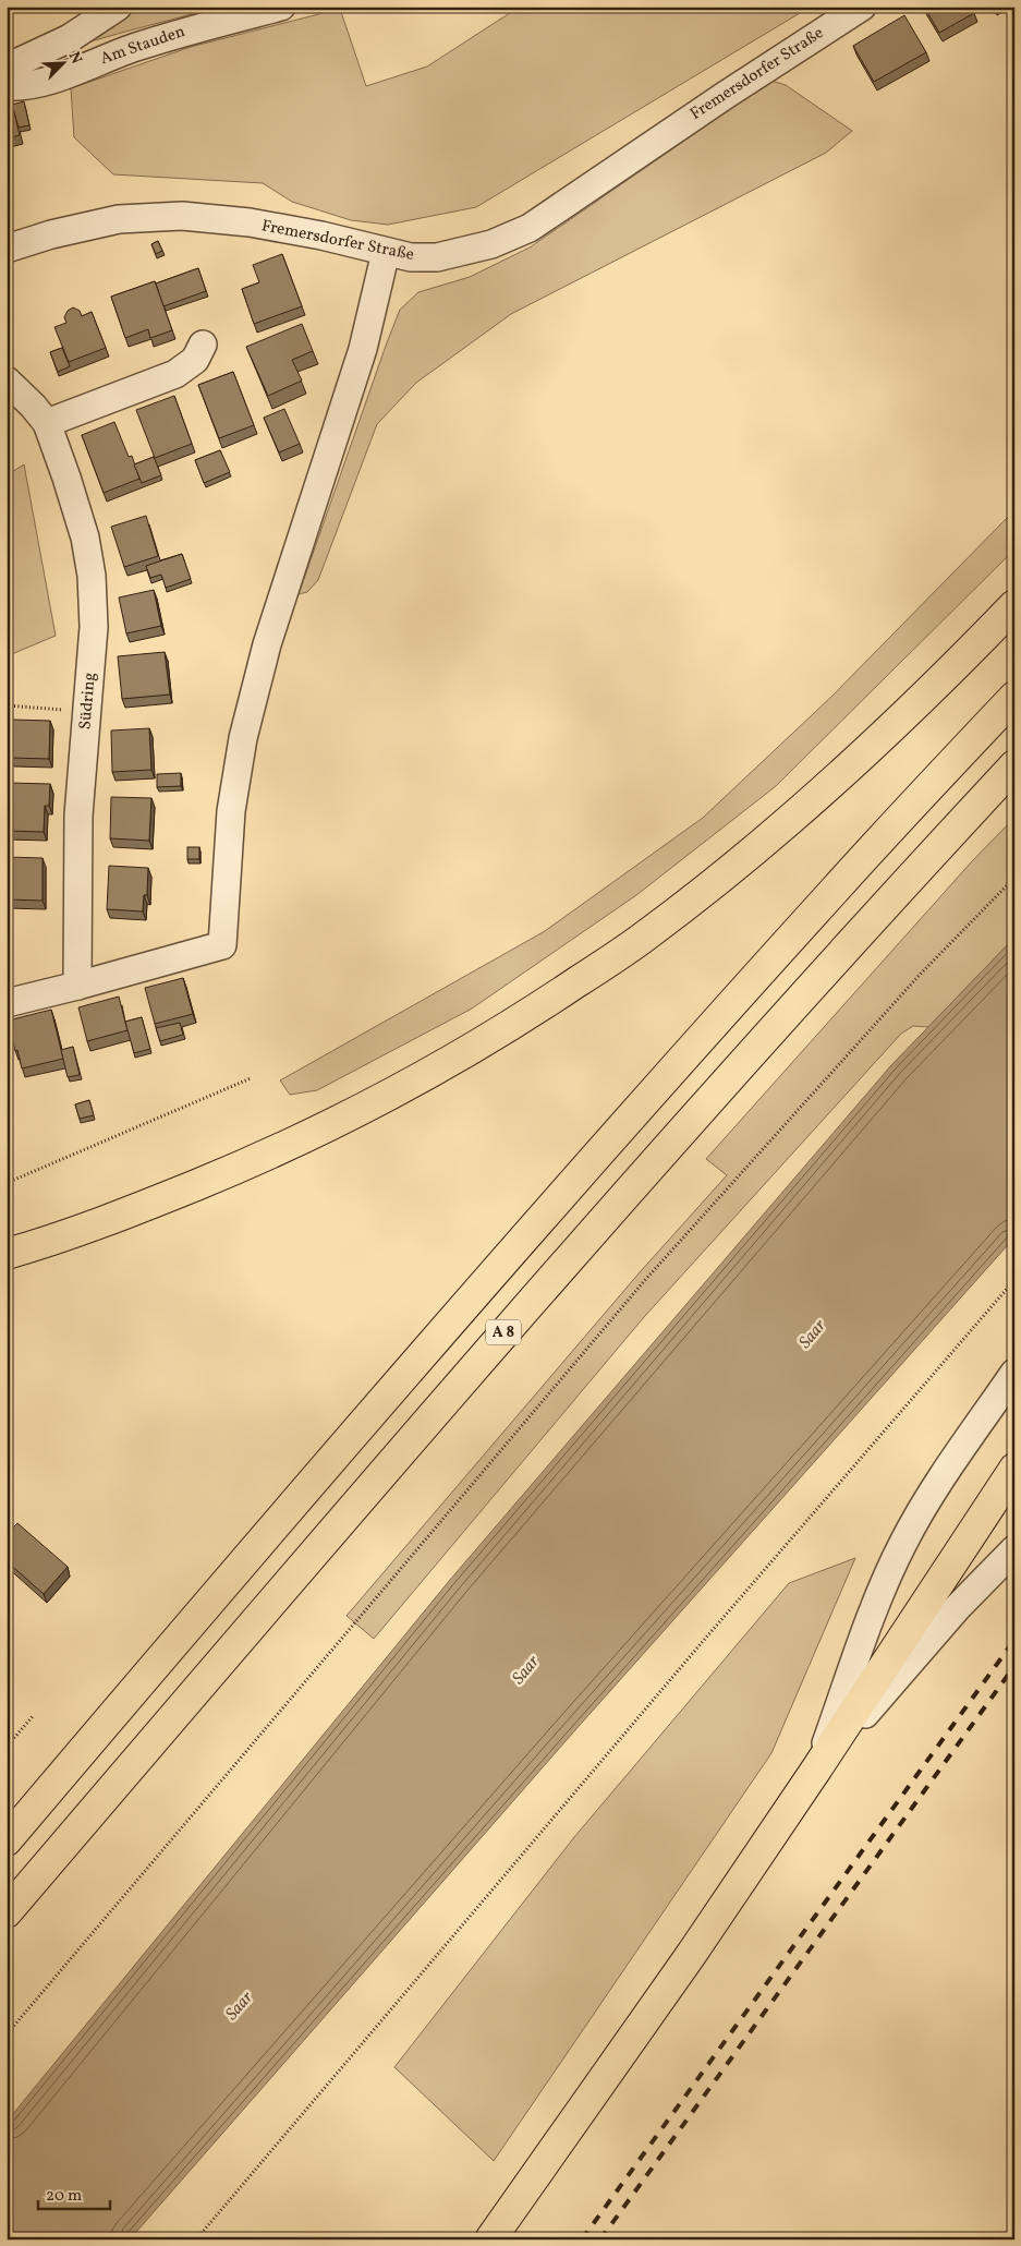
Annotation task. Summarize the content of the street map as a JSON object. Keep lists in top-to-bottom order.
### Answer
{
  "streets": {
    "main road": ["A 8"],
    "street": ["Am Stauden", "Fremersdorfer Straße", "Südring"]
  },
  "water": ["Saar"],
  "scale_bar": "20 m",
  "north": "top right"
}
